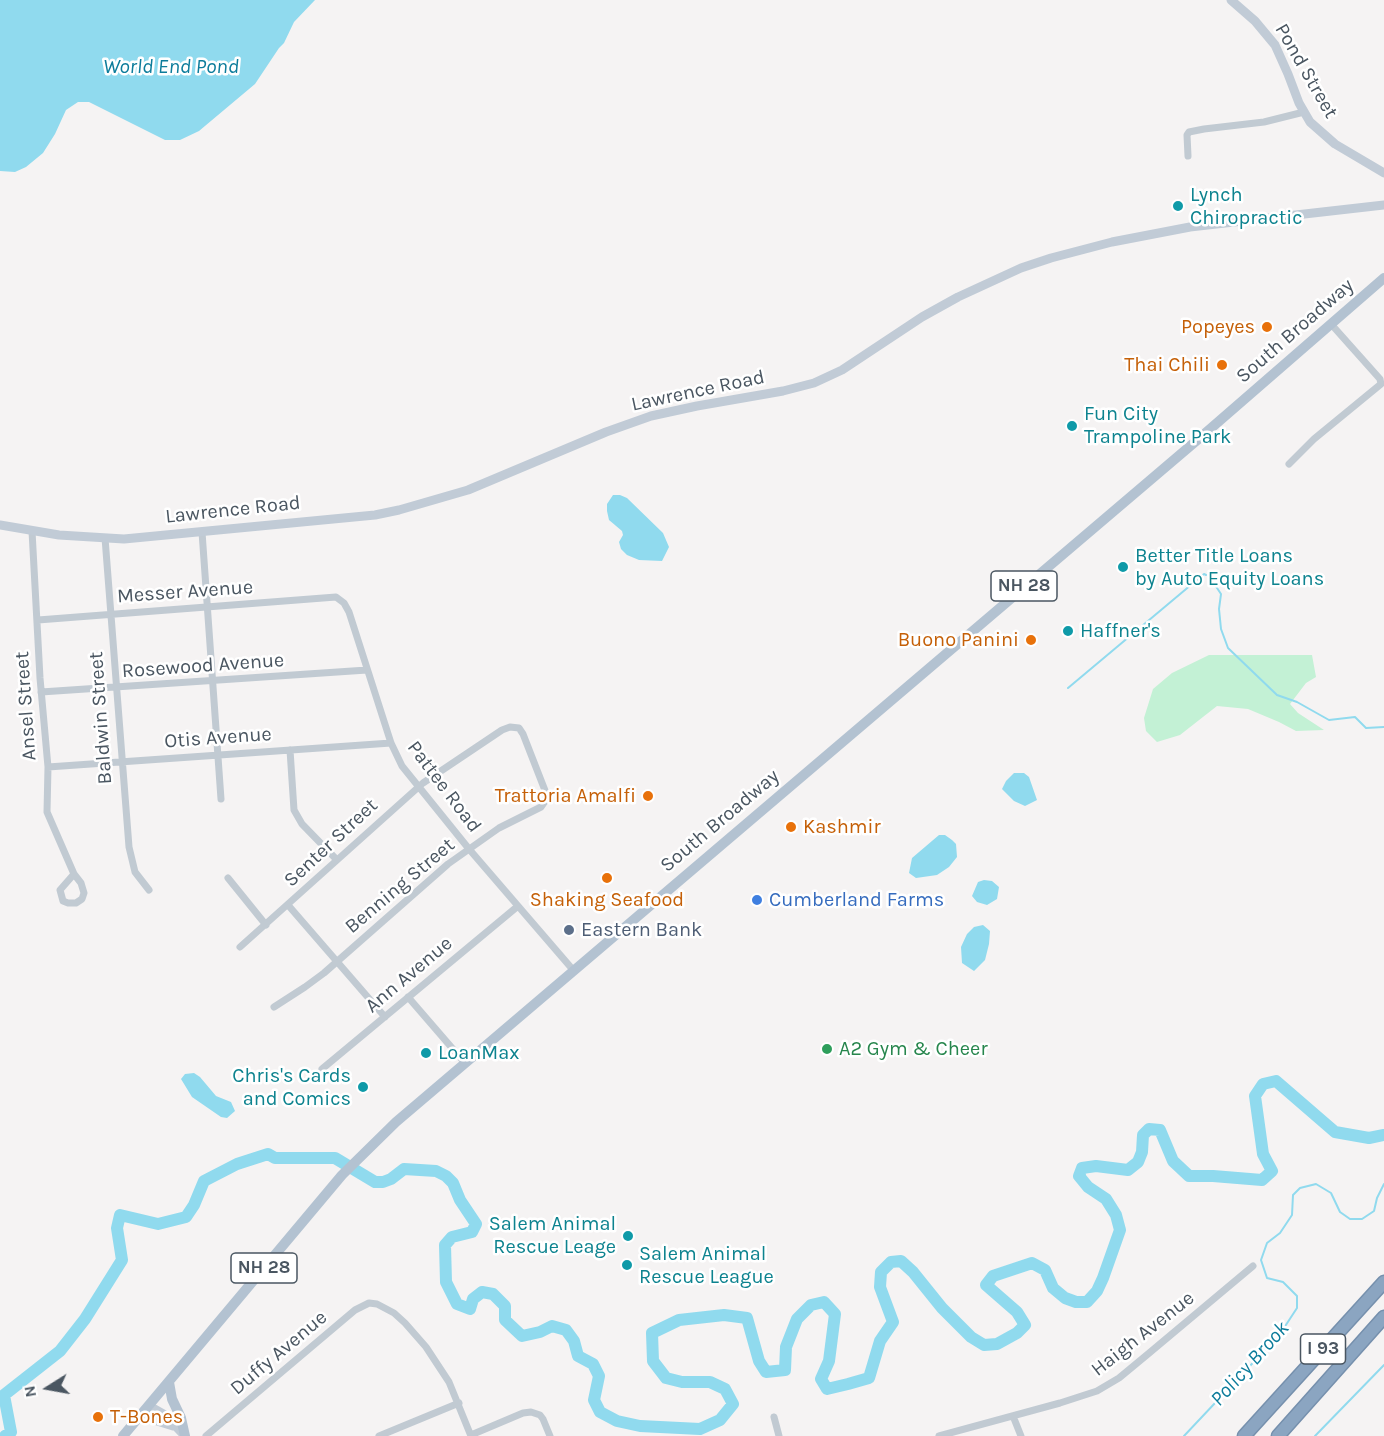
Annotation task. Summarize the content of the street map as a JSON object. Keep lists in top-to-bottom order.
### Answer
{
  "streets": {
    "highway": ["I 93"],
    "main road": ["South Broadway", "NH 28"],
    "street": [
      "Pond Street",
      "Lawrence Road",
      "Messer Avenue",
      "Rosewood Avenue",
      "Ansel Street",
      "Baldwin Street",
      "Otis Avenue",
      "Pattee Road",
      "Senter Street",
      "Benning Street",
      "Ann Avenue",
      "Haigh Avenue",
      "Duffy Avenue"
    ]
  },
  "crossings": [
    ["South Broadway", "Pattee Road"],
    ["Lawrence Road", "Ansel Street"],
    ["Lawrence Road", "Baldwin Street"],
    ["Messer Avenue", "Ansel Street"],
    ["Messer Avenue", "Baldwin Street"],
    ["Messer Avenue", "Pattee Road"],
    ["Rosewood Avenue", "Ansel Street"],
    ["Rosewood Avenue", "Baldwin Street"],
    ["Rosewood Avenue", "Pattee Road"],
    ["Ansel Street", "Otis Avenue"],
    ["Baldwin Street", "Otis Avenue"],
    ["Otis Avenue", "Pattee Road"],
    ["Pattee Road", "Senter Street"],
    ["Pattee Road", "Benning Street"],
    ["Pattee Road", "Ann Avenue"],
    ["Senter Street", "Benning Street"]
  ],
  "water": ["World End Pond", "Policy Brook"],
  "places": [
    "Lynch Chiropractic",
    "Popeyes",
    "Thai Chili",
    "Fun City Trampoline Park",
    "Better Title Loans by Auto Equity Loans",
    "Haffner's",
    "Buono Panini",
    "Trattoria Amalfi",
    "Kashmir",
    "Shaking Seafood",
    "Cumberland Farms",
    "Eastern Bank",
    "A2 Gym & Cheer",
    "LoanMax",
    "Chris's Cards and Comics",
    "Salem Animal Rescue Leage",
    "Salem Animal Rescue League",
    "T-Bones"
  ],
  "north": "left"
}
